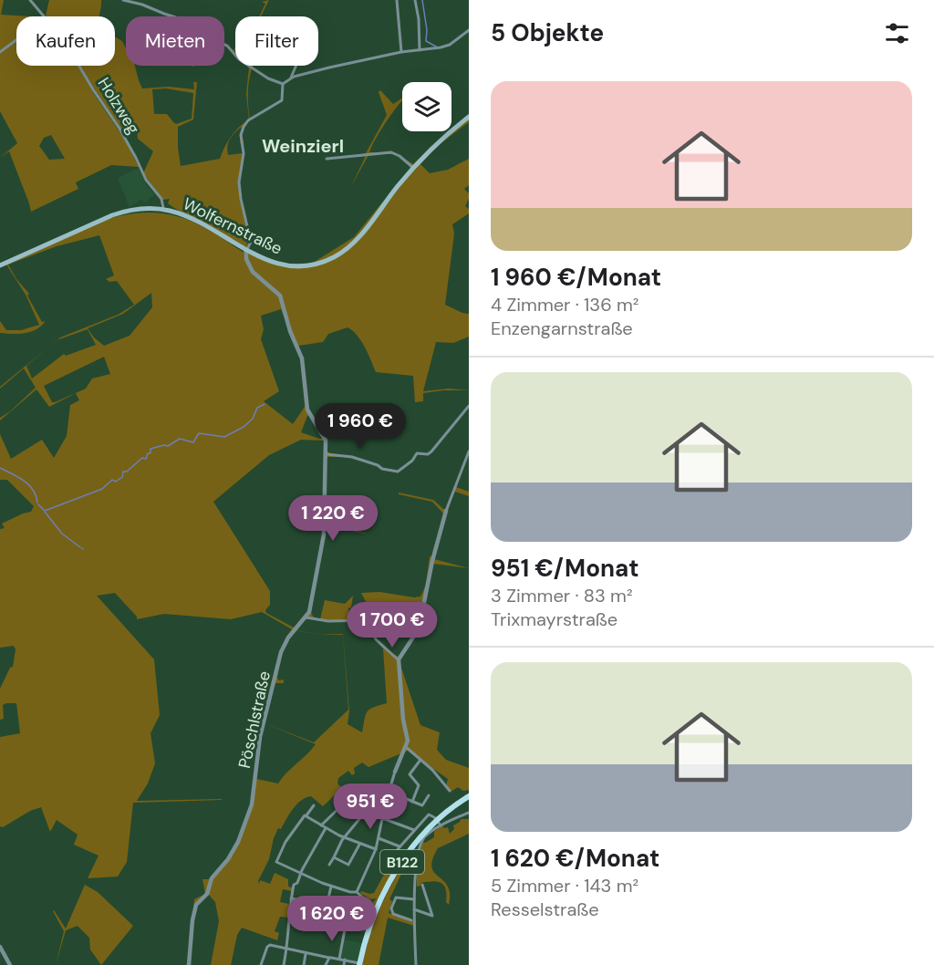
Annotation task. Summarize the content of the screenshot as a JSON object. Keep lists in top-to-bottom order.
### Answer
{
  "streets": {
    "main road": ["Wolfernstraße", "B122"],
    "street": ["Holzweg", "Pöschlstraße"]
  },
  "crossings": [
    ["Holzweg", "Wolfernstraße"]
  ],
  "districts": ["Weinzierl"],
  "page": {
    "heading": "5 Objekte",
    "chip": ["Kaufen", "Mieten", "Filter"],
    "list": [
      {
        "name": "1 960 €/Monat",
        "note": "4 Zimmer · 136 m² · Enzengarnstraße"
      },
      {
        "name": "951 €/Monat",
        "note": "3 Zimmer · 83 m² · Trixmayrstraße"
      },
      {
        "name": "1 620 €/Monat",
        "note": "5 Zimmer · 143 m² · Resselstraße"
      }
    ],
    "price": [
      "1 960 €",
      "1 220 €",
      "1 700 €",
      "951 €",
      "1 620 €"
    ]
  }
}
